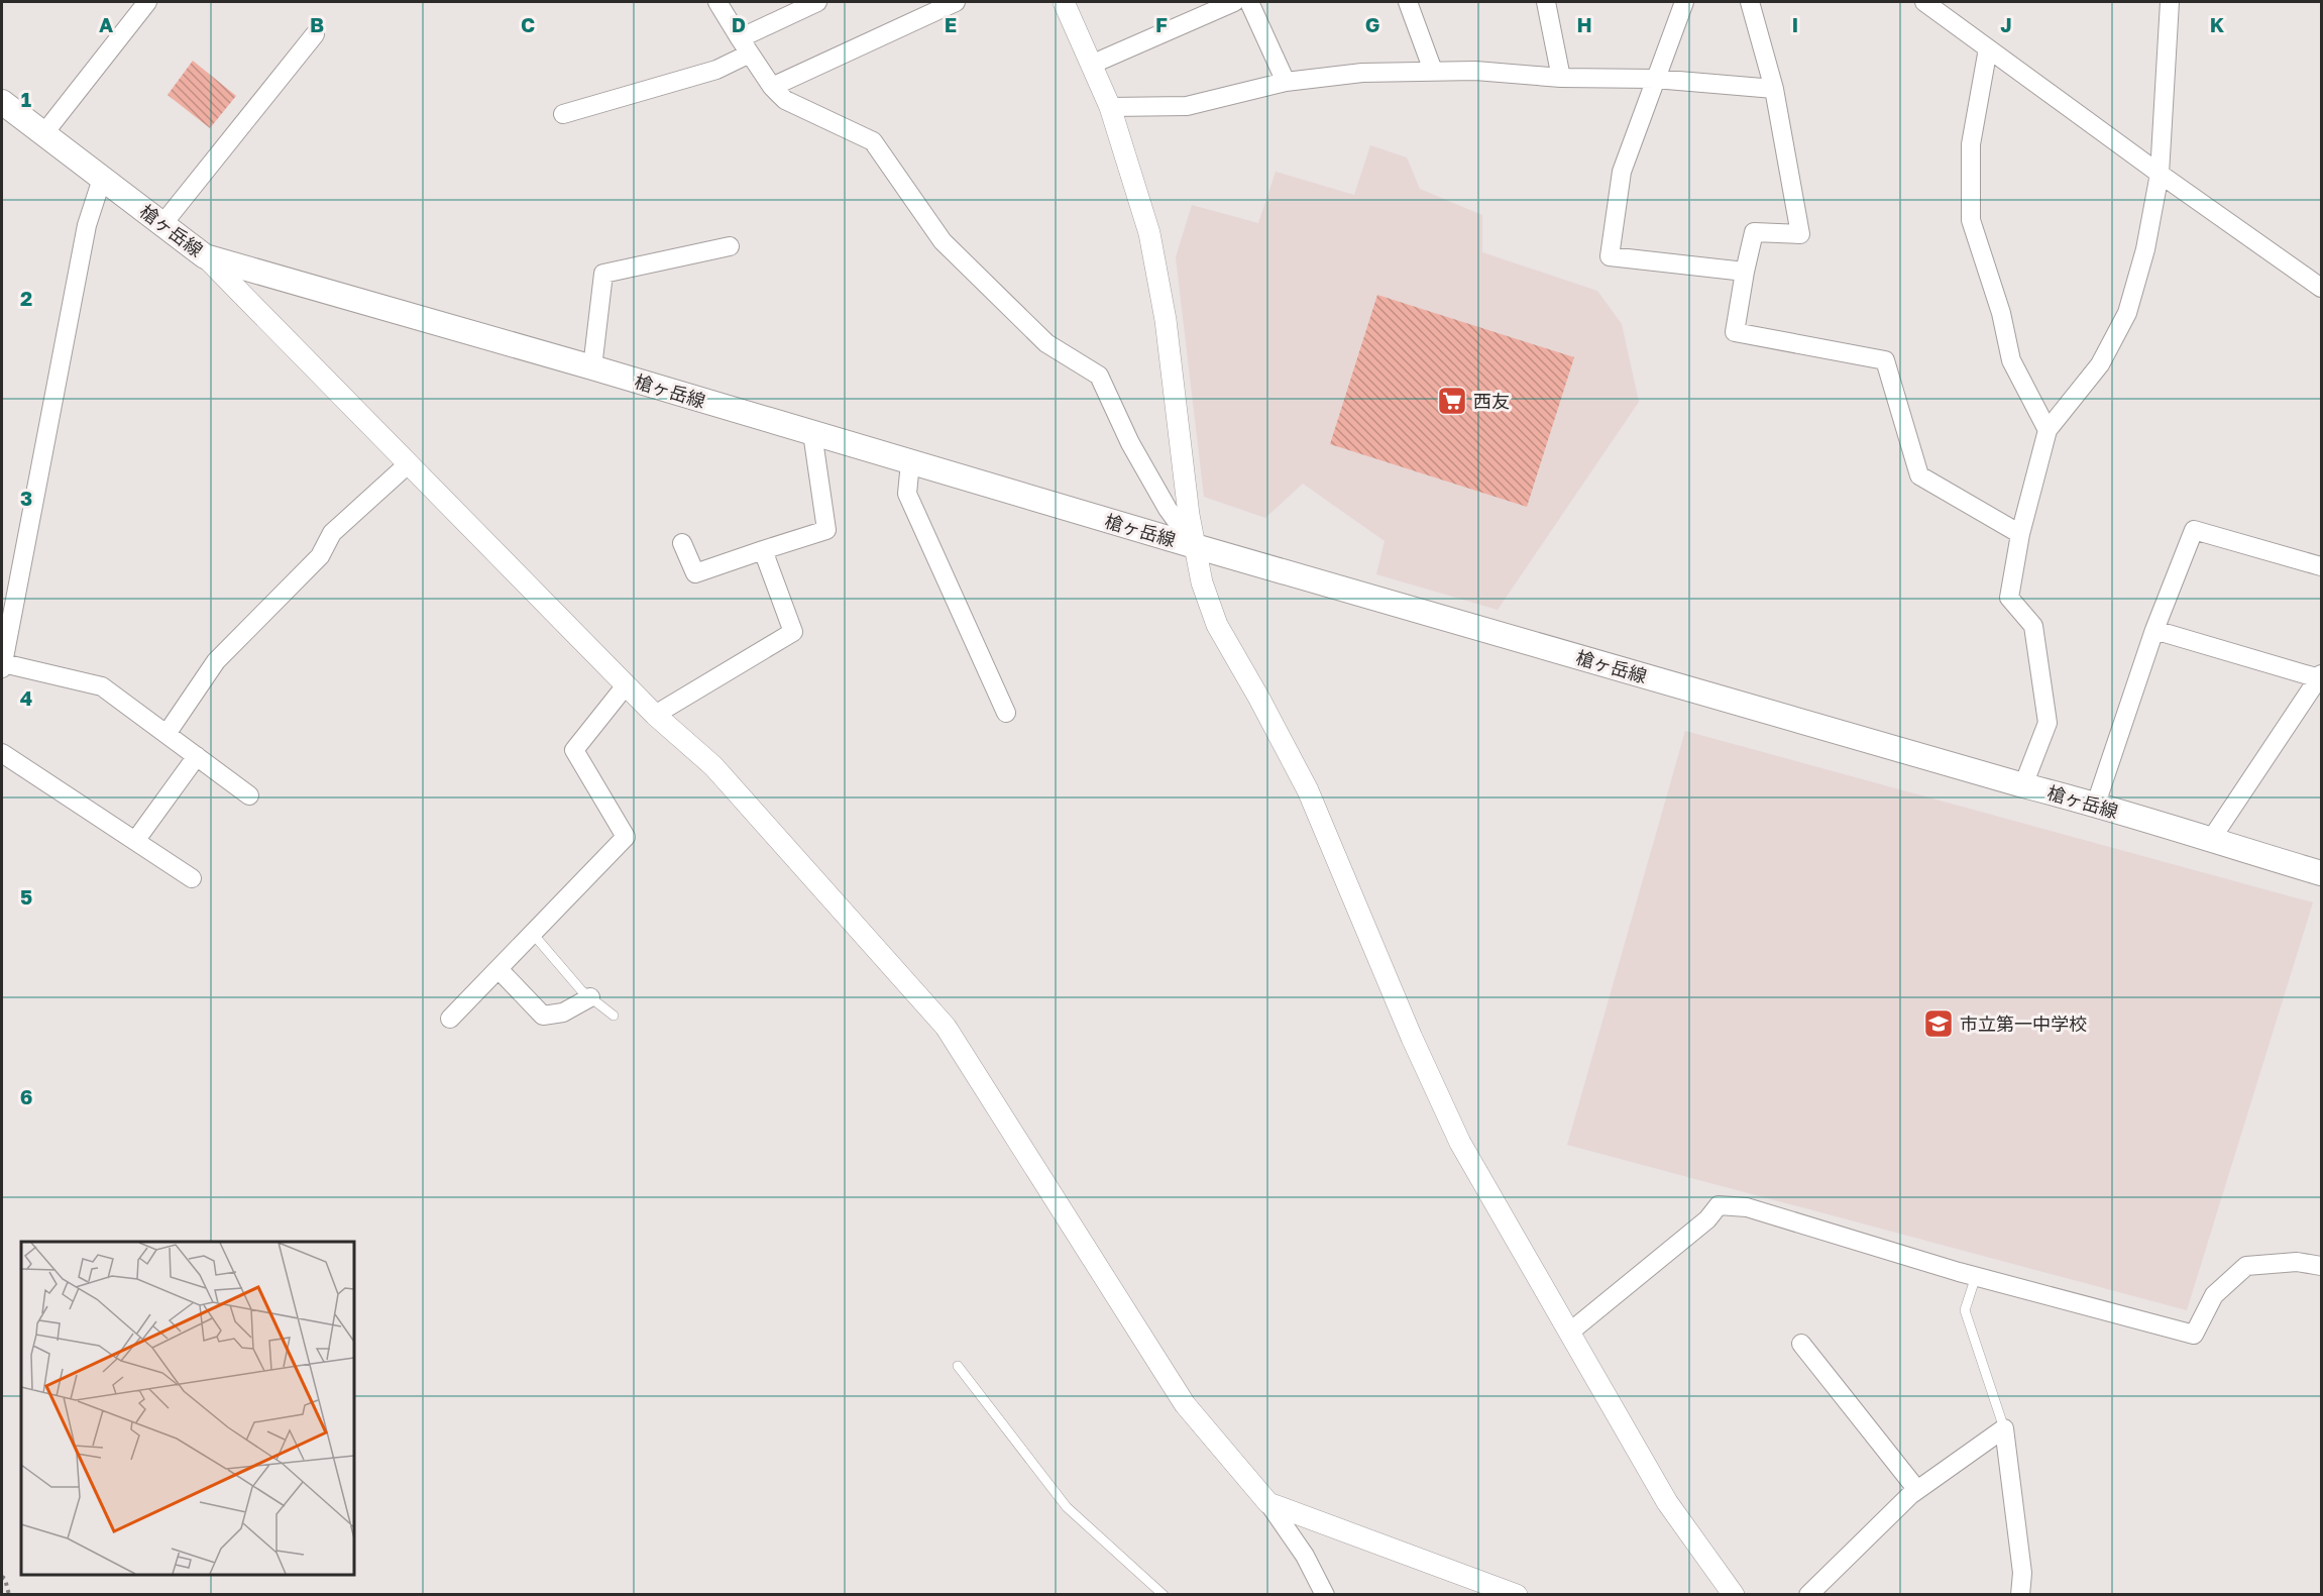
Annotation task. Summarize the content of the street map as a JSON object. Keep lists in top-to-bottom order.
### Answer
{
  "streets": {
    "main road": ["槍ヶ岳線"]
  },
  "places": {
    "supermarket": ["西友"],
    "school or university": ["市立第一中学校"]
  },
  "grid": {
    "columns": [
      "A",
      "B",
      "C",
      "D",
      "E",
      "F",
      "G",
      "H",
      "I",
      "J",
      "K"
    ],
    "rows": [
      "1",
      "2",
      "3",
      "4",
      "5",
      "6"
    ]
  }
}
